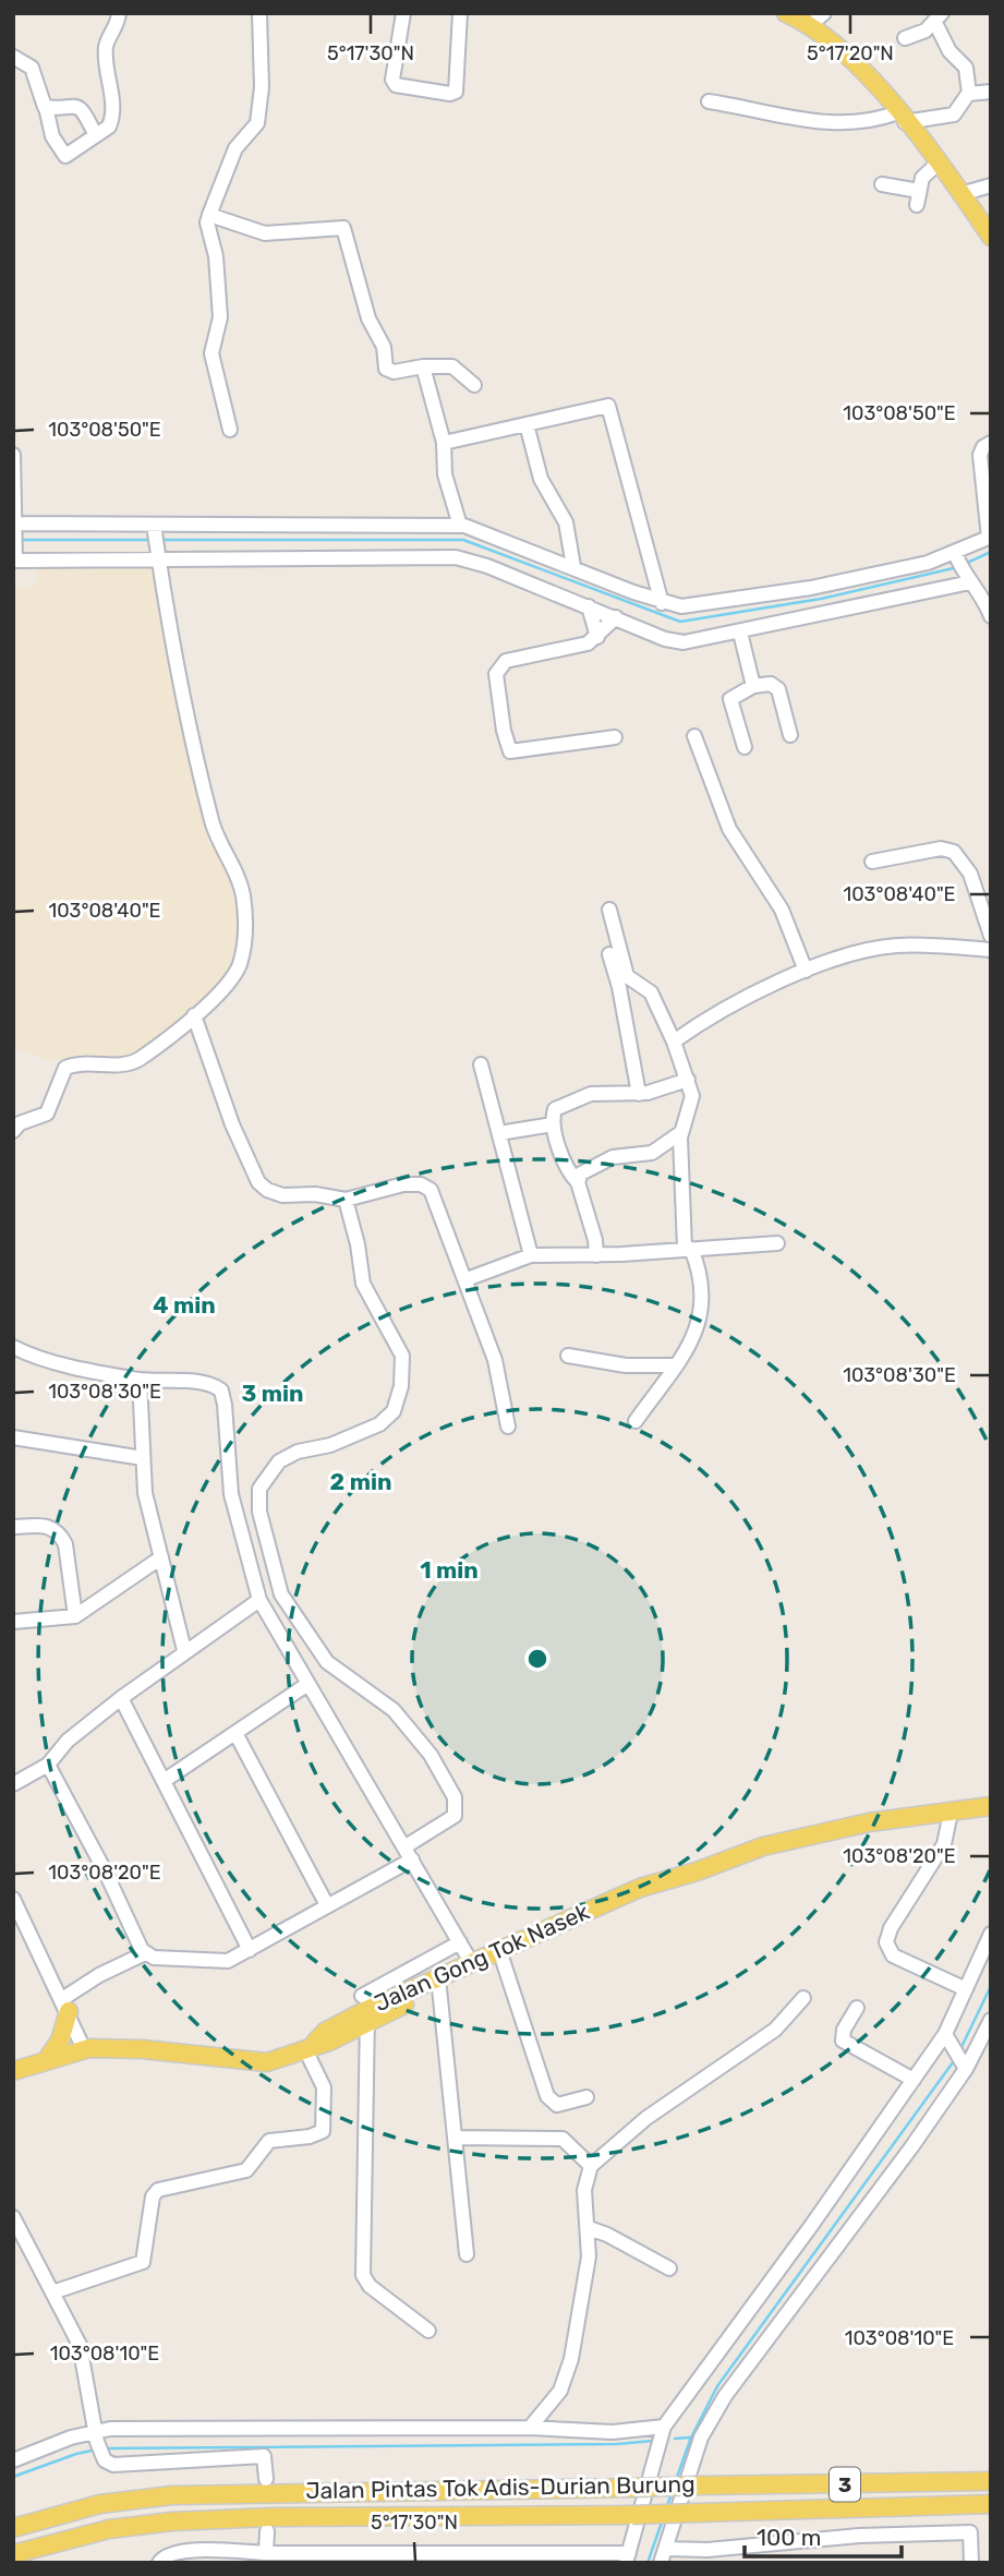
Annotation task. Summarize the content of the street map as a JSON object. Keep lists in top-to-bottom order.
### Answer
{
  "streets": {
    "main road": ["Jalan Gong Tok Nasek", "3", "Jalan Pintas Tok Adis-Durian Burung"]
  },
  "scale_bar": "100 m",
  "coordinates": [
    "5°17'30\"N",
    "5°17'20\"N",
    "103°08'50\"E",
    "103°08'40\"E",
    "103°08'30\"E",
    "103°08'20\"E",
    "103°08'10\"E"
  ],
  "rings": [
    "4 min",
    "3 min",
    "2 min",
    "1 min"
  ]
}
